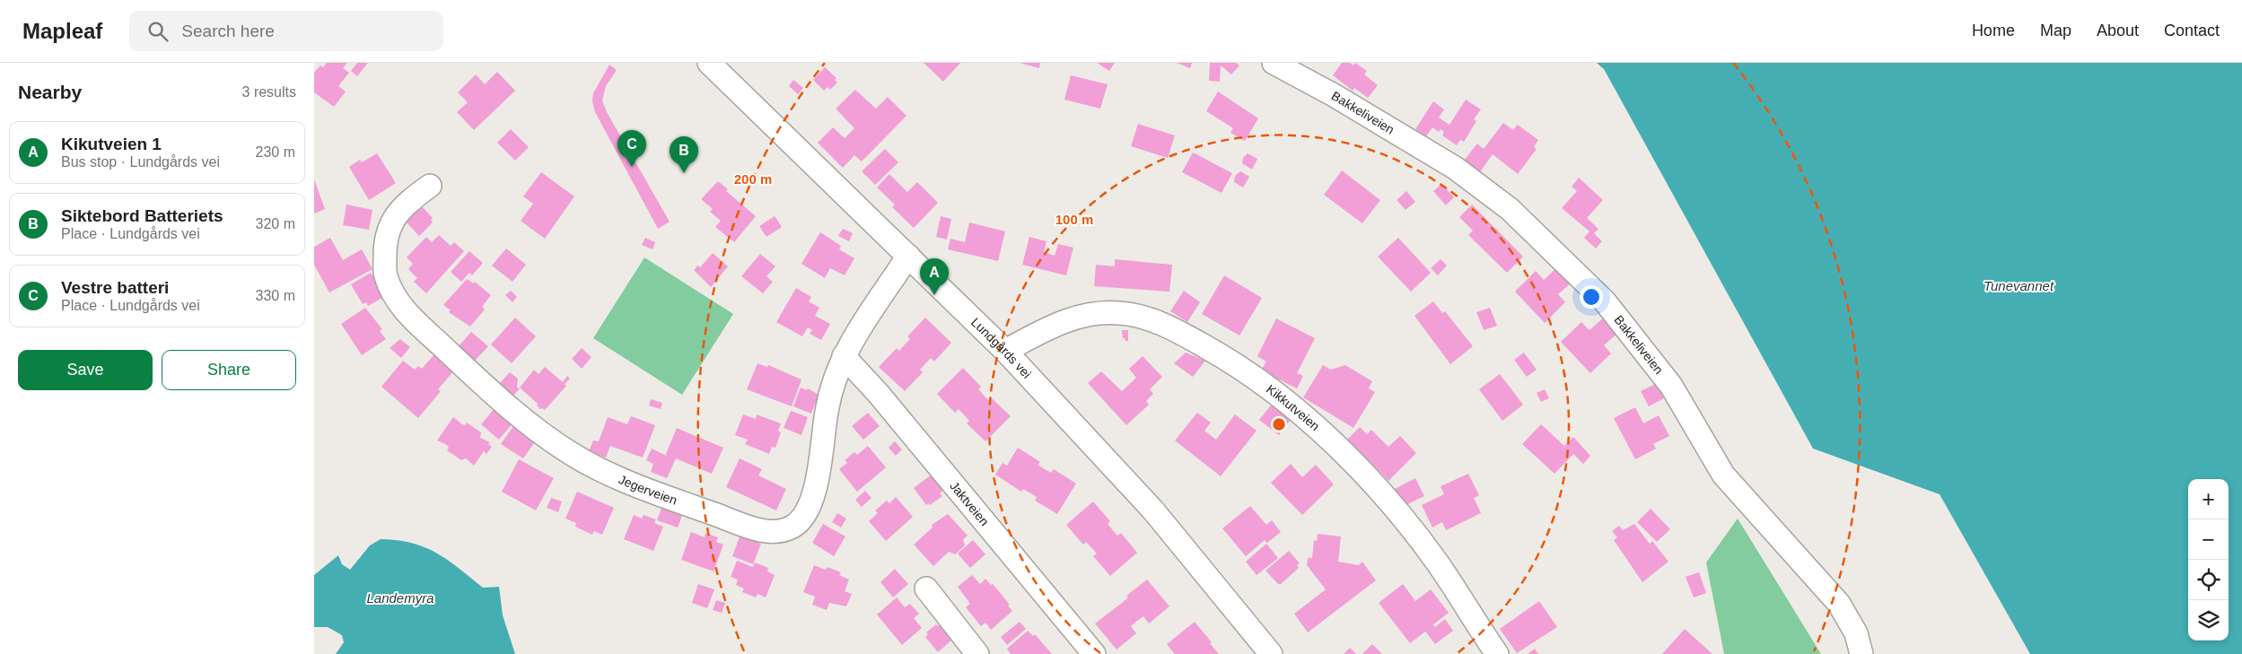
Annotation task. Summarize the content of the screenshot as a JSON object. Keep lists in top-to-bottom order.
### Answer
{
  "streets": {
    "street": [
      "Bakkeliveien",
      "Lundgårds vei",
      "Kikkutveien",
      "Jegerveien",
      "Jaktveien"
    ]
  },
  "crossings": [
    ["Lundgårds vei", "Kikkutveien"],
    ["Lundgårds vei", "Jegerveien"],
    ["Jegerveien", "Jaktveien"]
  ],
  "water": ["Tunevannet", "Landemyra"],
  "page": {
    "header": "Mapleaf",
    "search": "Search here",
    "nav": [
      "Home",
      "Map",
      "About",
      "Contact"
    ],
    "heading": ["Nearby", "3 results"],
    "list": [
      {
        "mark": "A",
        "name": "Kikutveien 1",
        "note": "Bus stop · Lundgårds vei",
        "value": "230 m"
      },
      {
        "mark": "B",
        "name": "Siktebord Batteriets",
        "note": "Place · Lundgårds vei",
        "value": "320 m"
      },
      {
        "mark": "C",
        "name": "Vestre batteri",
        "note": "Place · Lundgårds vei",
        "value": "330 m"
      }
    ],
    "pins": ["C", "B", "A"],
    "buttons": ["Save", "Share"],
    "map_buttons": ["+", "−"]
  },
  "rings": ["200 m", "100 m"]
}
